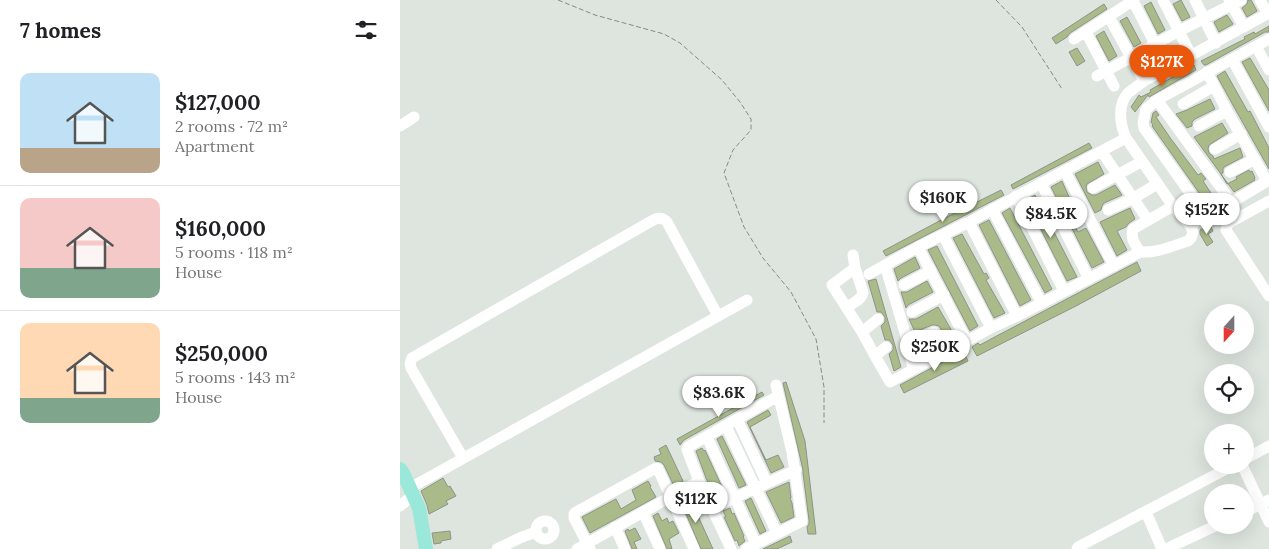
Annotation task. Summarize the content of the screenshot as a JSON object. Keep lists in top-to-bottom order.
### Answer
{
  "north": "bottom",
  "page": {
    "heading": "7 homes",
    "price": [
      "$127K",
      "$160K",
      "$152K",
      "$84.5K",
      "$250K",
      "$83.6K",
      "$112K"
    ],
    "list": [
      {
        "name": "$127,000",
        "note": "2 rooms · 72 m² · Apartment"
      },
      {
        "name": "$160,000",
        "note": "5 rooms · 118 m² · House"
      },
      {
        "name": "$250,000",
        "note": "5 rooms · 143 m² · House"
      }
    ],
    "map_buttons": ["+", "−"]
  }
}
